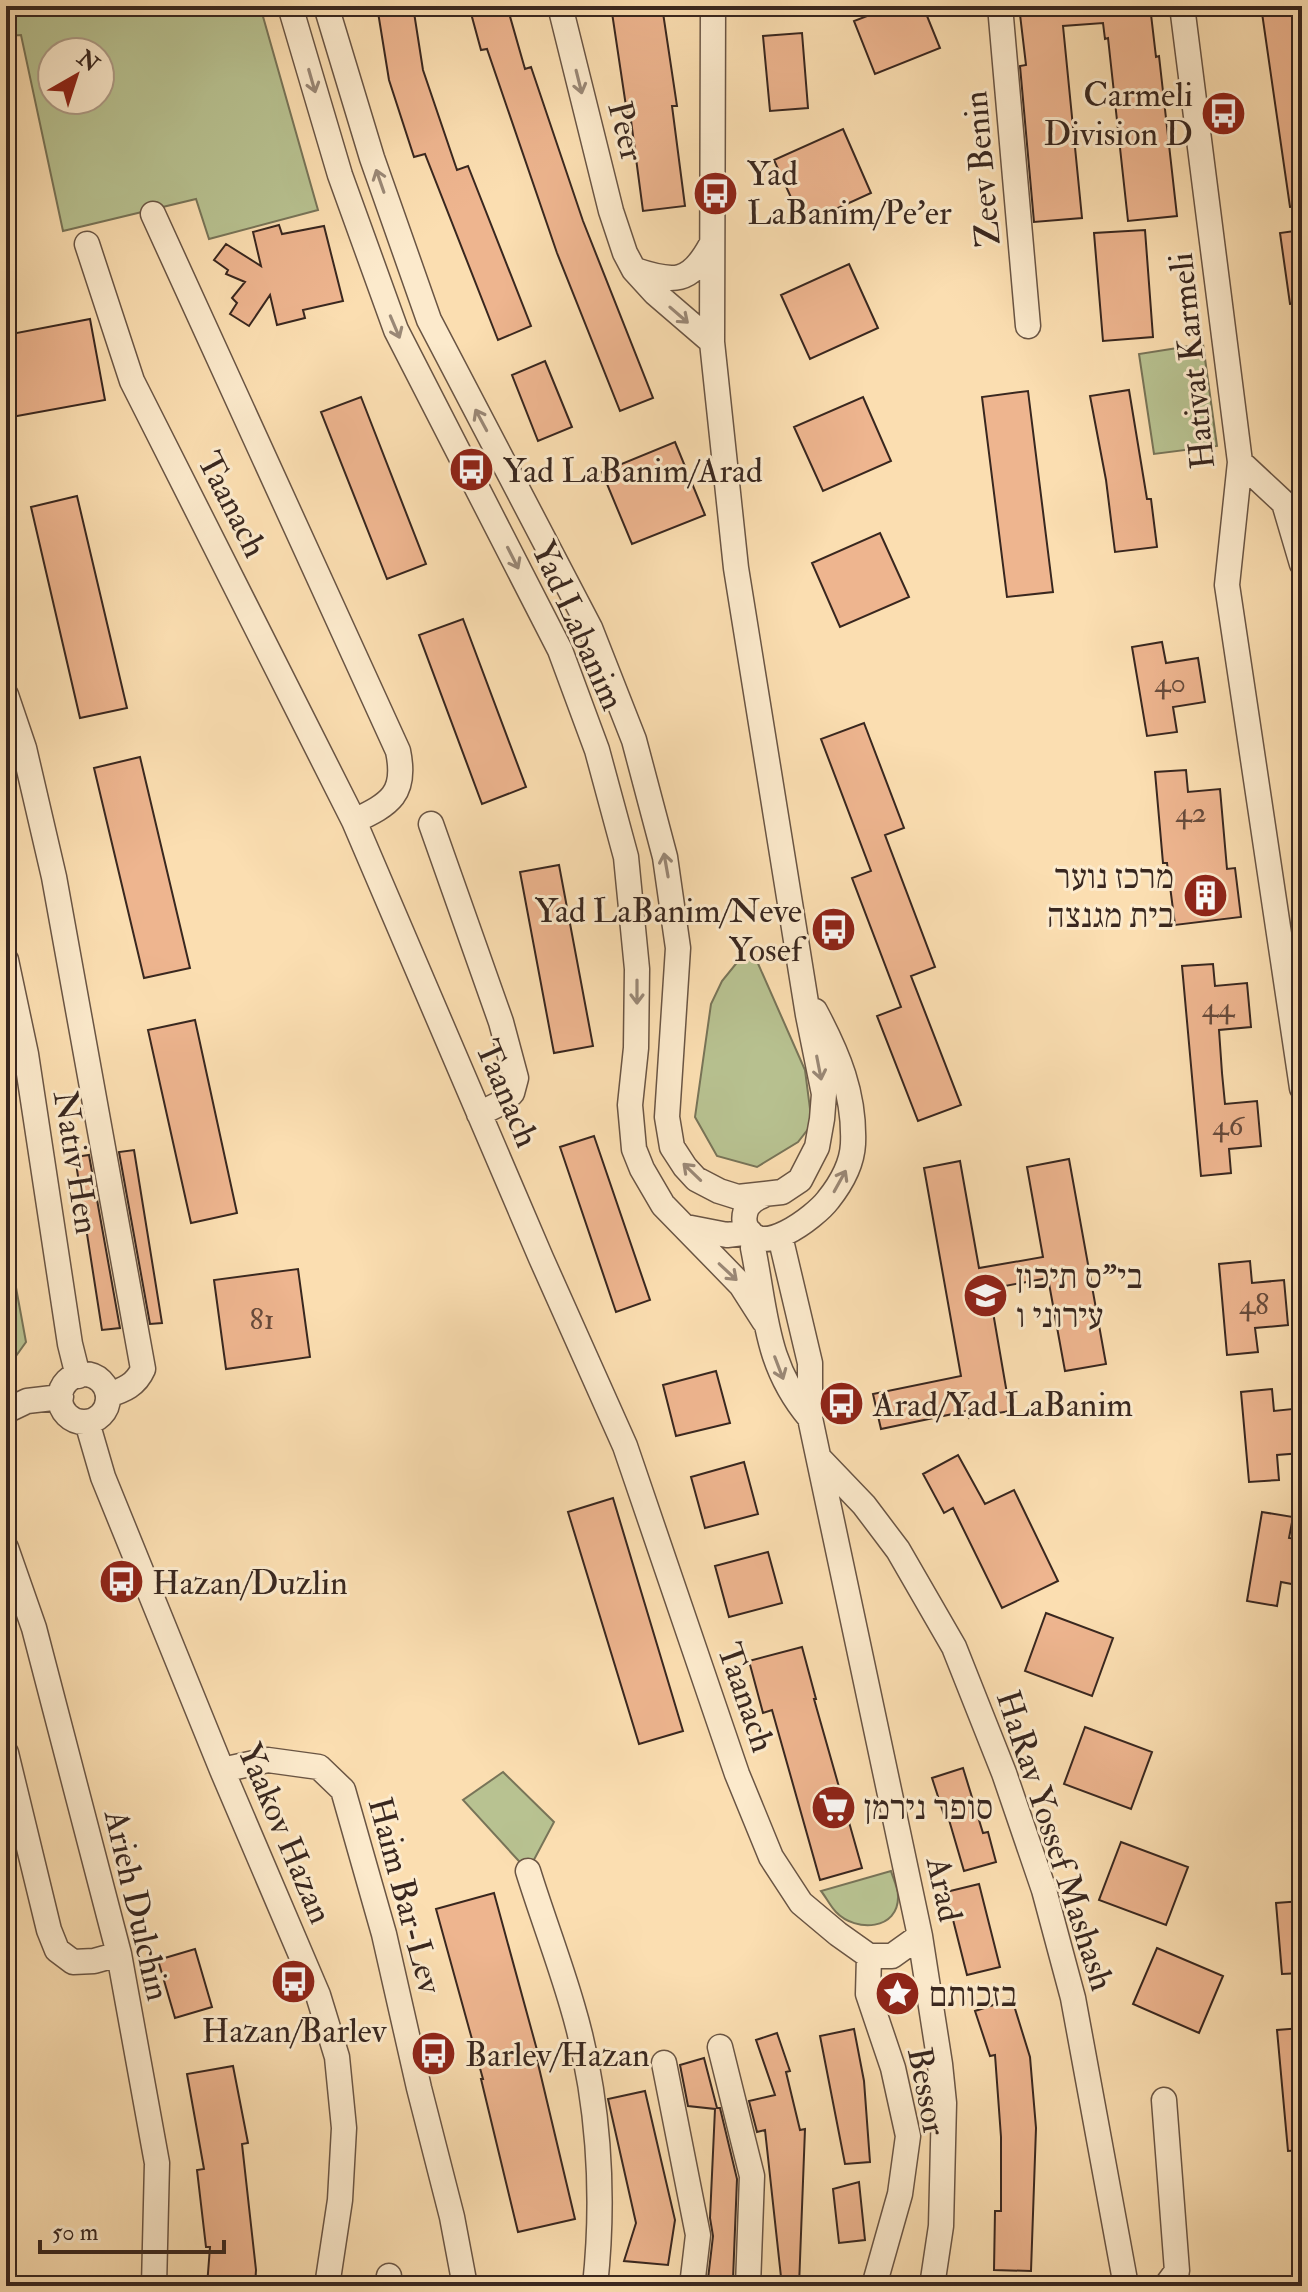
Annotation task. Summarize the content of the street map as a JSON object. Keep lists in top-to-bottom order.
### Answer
{
  "streets": {
    "street": [
      "Peer",
      "Zeev Benin",
      "Hativat Karmeli",
      "Taanach",
      "Yad Labanim",
      "Nativ Hen",
      "Yaakov Hazan",
      "HaRav Yossef Mashash",
      "Arad",
      "Haim Bar-Lev",
      "Arieh Dulchin",
      "Bessor"
    ]
  },
  "crossings": [
    ["Taanach", "Bessor"],
    ["Yad Labanim", "Arad"],
    ["Nativ Hen", "Yaakov Hazan"],
    ["Yaakov Hazan", "Haim Bar-Lev"],
    ["HaRav Yossef Mashash", "Arad"]
  ],
  "places": {
    "bus stop": [
      "Carmeli Division D",
      "Yad LaBanim/Pe'er",
      "Yad LaBanim/Arad",
      "Yad LaBanim/Neve Yosef",
      "Arad/Yad LaBanim",
      "Hazan/Duzlin",
      "Hazan/Barlev",
      "Barlev/Hazan"
    ],
    "building": ["מרכז נוער בית מגנצה"],
    "school or university": ["בי\"ס תיכון עירוני ו"],
    "supermarket": ["סופר נירמן"],
    "place": ["בזכותם"]
  },
  "house_numbers": [
    "40",
    "42",
    "44",
    "46",
    "48",
    "81"
  ],
  "scale_bar": "50 m",
  "north": "top right"
}
